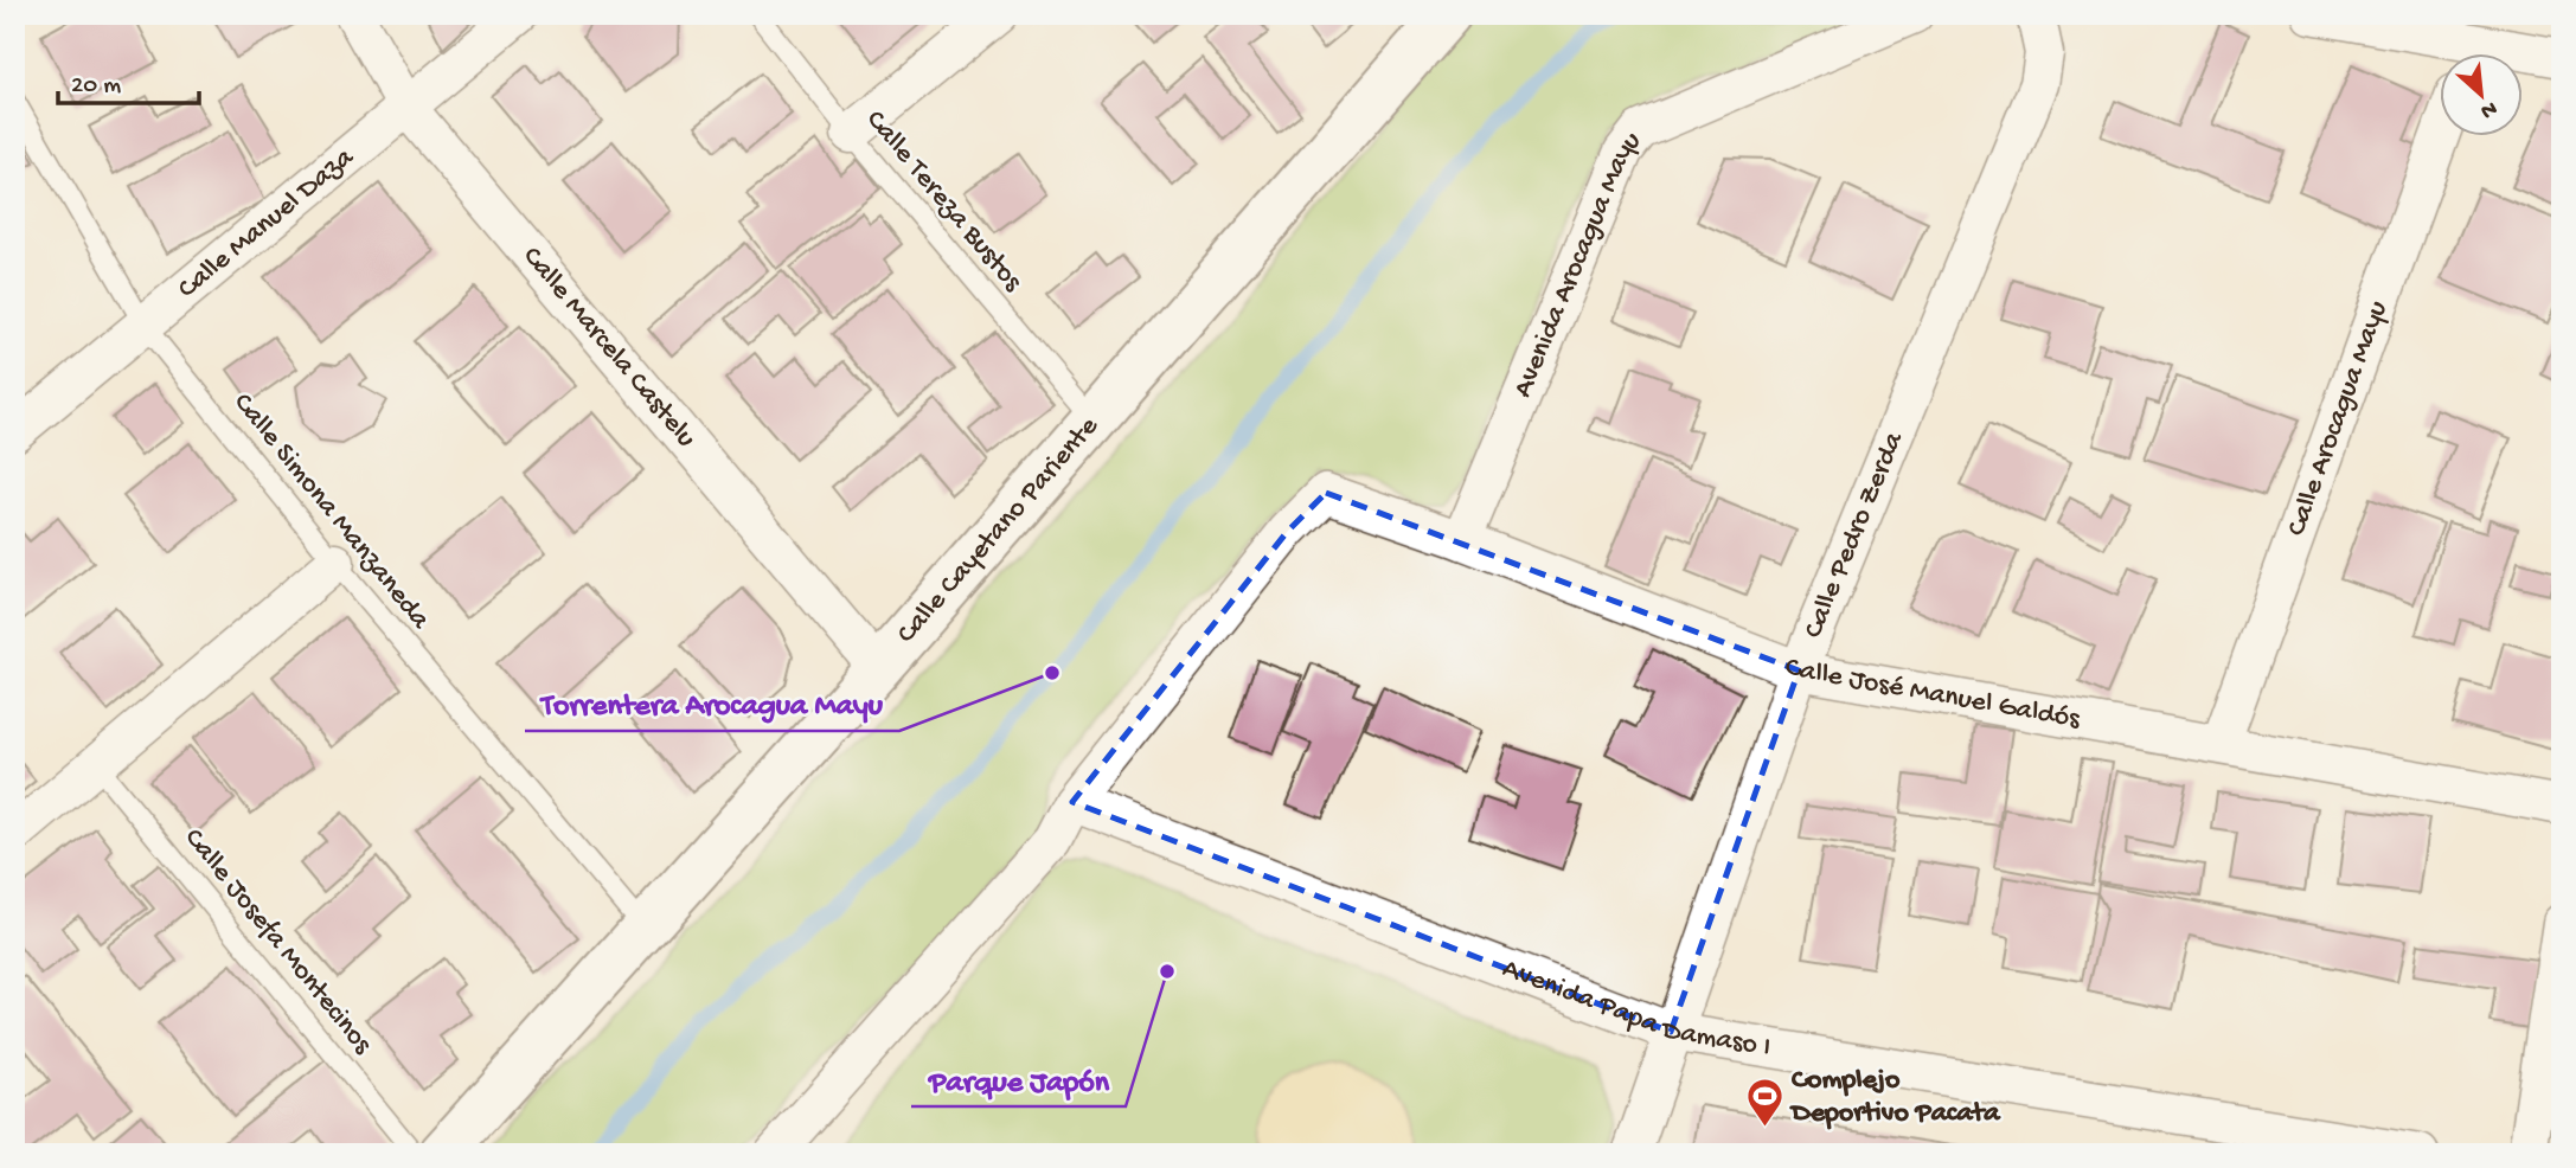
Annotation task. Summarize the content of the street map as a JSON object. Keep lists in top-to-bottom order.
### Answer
{
  "streets": {
    "street": [
      "Calle Manuel Daza",
      "Avenida Arocagua Mayu",
      "Calle Marcela Castelu",
      "Calle Arocagua Mayu",
      "Calle Cayetano Pariente",
      "Calle Pedro Zerda",
      "Calle José Manuel Galdós",
      "Avenida Papa Damaso I"
    ],
    "lane": ["Calle Tereza Bustos", "Calle Simona Manzaneda", "Calle Josefa Montecinos"]
  },
  "crossings": [
    ["Calle Tereza Bustos", "Calle Cayetano Pariente"],
    ["Calle Manuel Daza", "Calle Marcela Castelu"],
    ["Calle Manuel Daza", "Calle Simona Manzaneda"],
    ["Avenida Arocagua Mayu", "Calle José Manuel Galdós"],
    ["Calle Marcela Castelu", "Calle Cayetano Pariente"],
    ["Calle Arocagua Mayu", "Calle José Manuel Galdós"],
    ["Calle Simona Manzaneda", "Calle Cayetano Pariente"],
    ["Calle Pedro Zerda", "Calle José Manuel Galdós"],
    ["Calle Pedro Zerda", "Avenida Papa Damaso I"],
    ["Calle José Manuel Galdós", "Avenida Papa Damaso I"]
  ],
  "places": {
    "other": ["Torrentera Arocagua Mayu", "Parque Japón"],
    "sports": ["Complejo Deportivo Pacata"]
  },
  "scale_bar": "20 m",
  "north": "bottom right"
}
